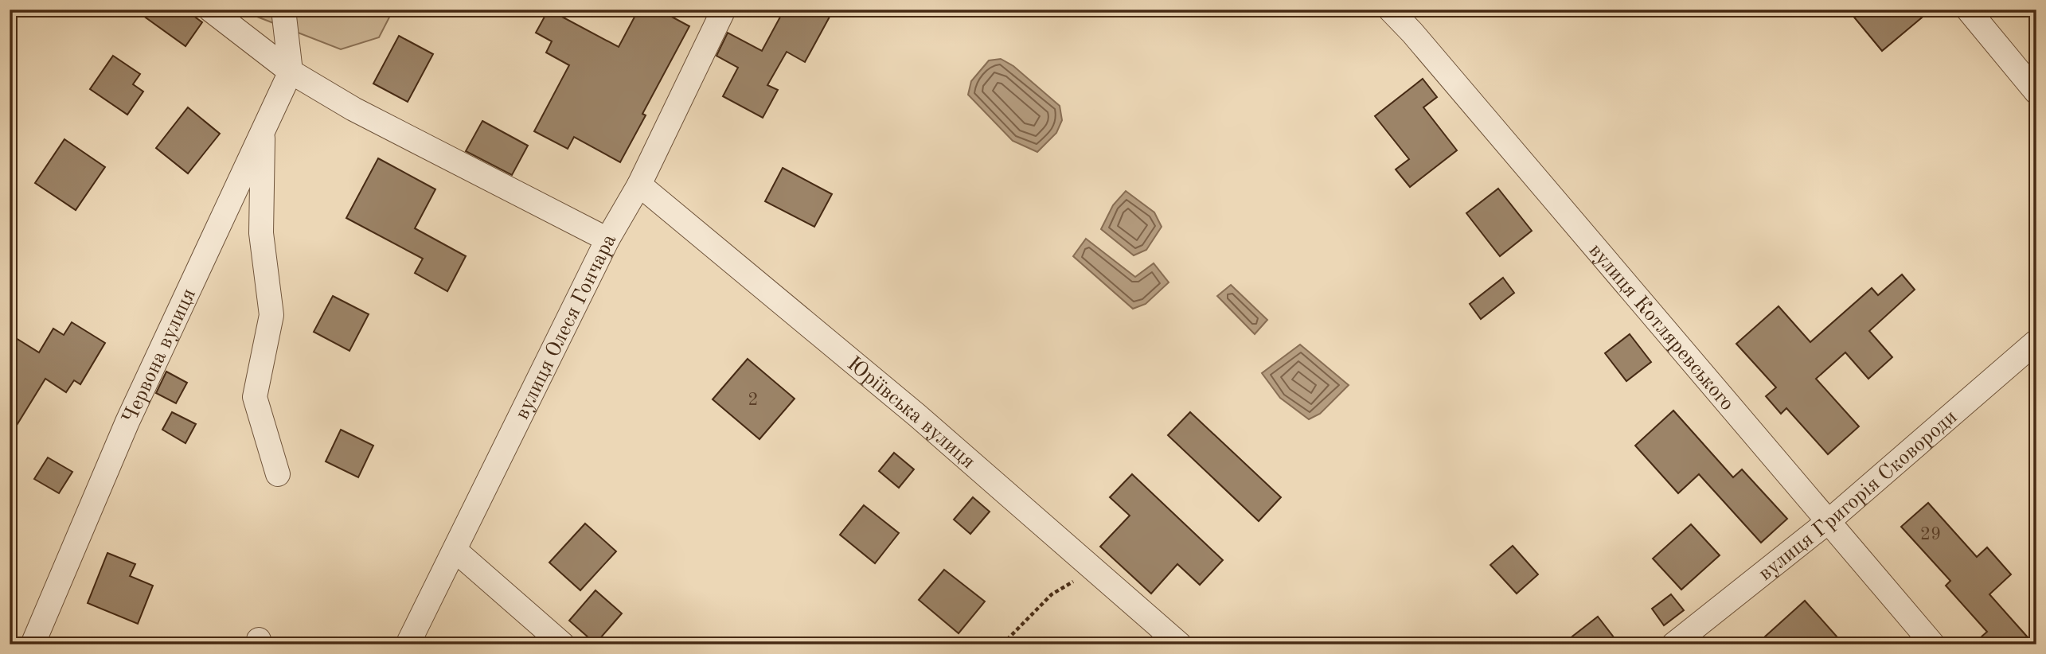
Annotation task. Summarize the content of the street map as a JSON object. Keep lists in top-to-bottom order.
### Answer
{
  "streets": {
    "street": [
      "вулиця Котляревського",
      "вулиця Олеся Гончара",
      "Червона вулиця",
      "Юріївська вулиця",
      "вулиця Григорія Сковороди"
    ]
  },
  "crossings": [
    ["вулиця Котляревського", "вулиця Григорія Сковороди"],
    ["вулиця Олеся Гончара", "Юріївська вулиця"]
  ],
  "house_numbers": ["2", "29"]
}
